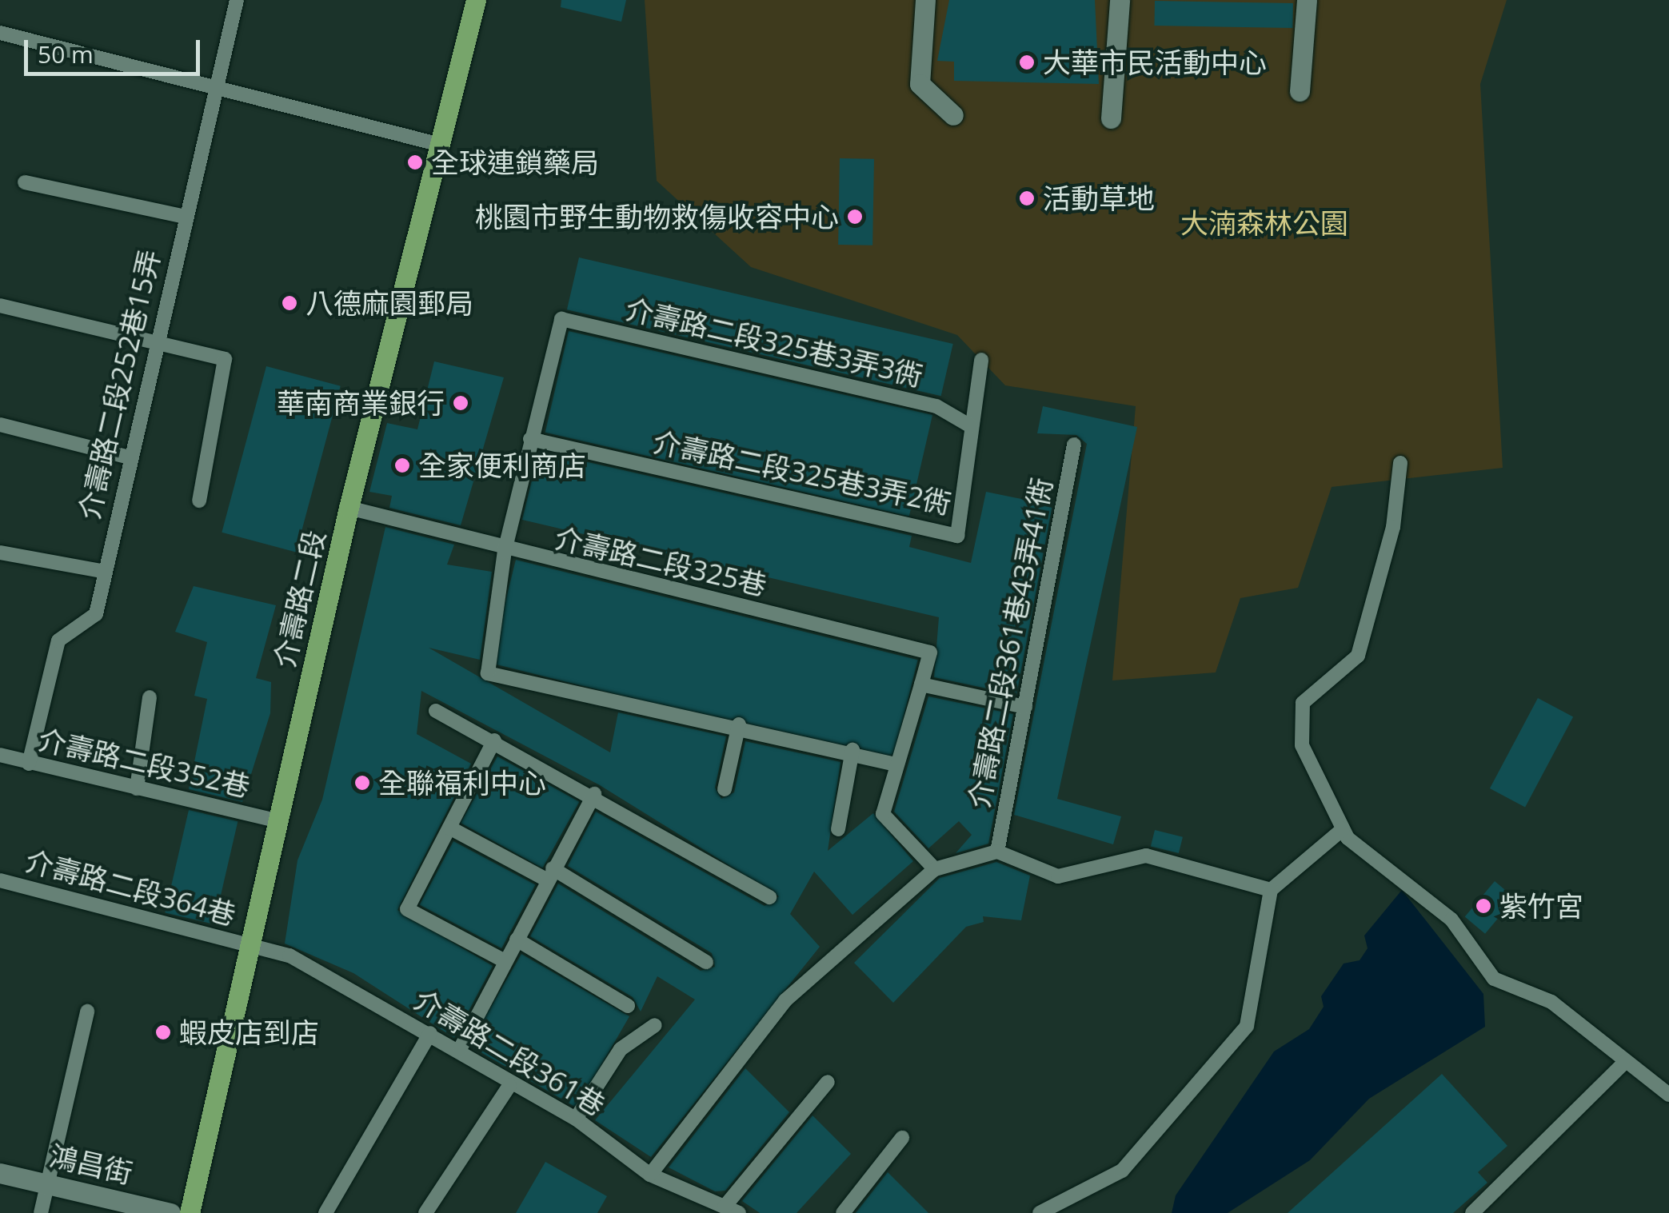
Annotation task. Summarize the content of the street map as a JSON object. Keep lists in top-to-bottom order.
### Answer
{
  "streets": {
    "main road": ["介壽路二段"],
    "street": ["鴻昌街"],
    "lane": [
      "介壽路二段325巷3弄3衖",
      "介壽路二段252巷15弄",
      "介壽路二段325巷3弄2衖",
      "介壽路二段325巷",
      "介壽路二段361巷43弄41衖",
      "介壽路二段352巷",
      "介壽路二段364巷",
      "介壽路二段361巷"
    ]
  },
  "crossings": [
    ["介壽路二段325巷3弄3衖", "介壽路二段325巷3弄2衖"],
    ["介壽路二段252巷15弄", "介壽路二段352巷"],
    ["介壽路二段325巷", "介壽路二段"],
    ["介壽路二段", "介壽路二段352巷"],
    ["介壽路二段", "介壽路二段364巷"],
    ["介壽路二段", "介壽路二段361巷"],
    ["介壽路二段364巷", "介壽路二段361巷"]
  ],
  "parks": ["大湳森林公園"],
  "places": [
    "大華市民活動中心",
    "全球連鎖藥局",
    "活動草地",
    "桃園市野生動物救傷收容中心",
    "八德麻園郵局",
    "華南商業銀行",
    "全家便利商店",
    "全聯福利中心",
    "紫竹宮",
    "蝦皮店到店"
  ],
  "scale_bar": "50 m"
}
